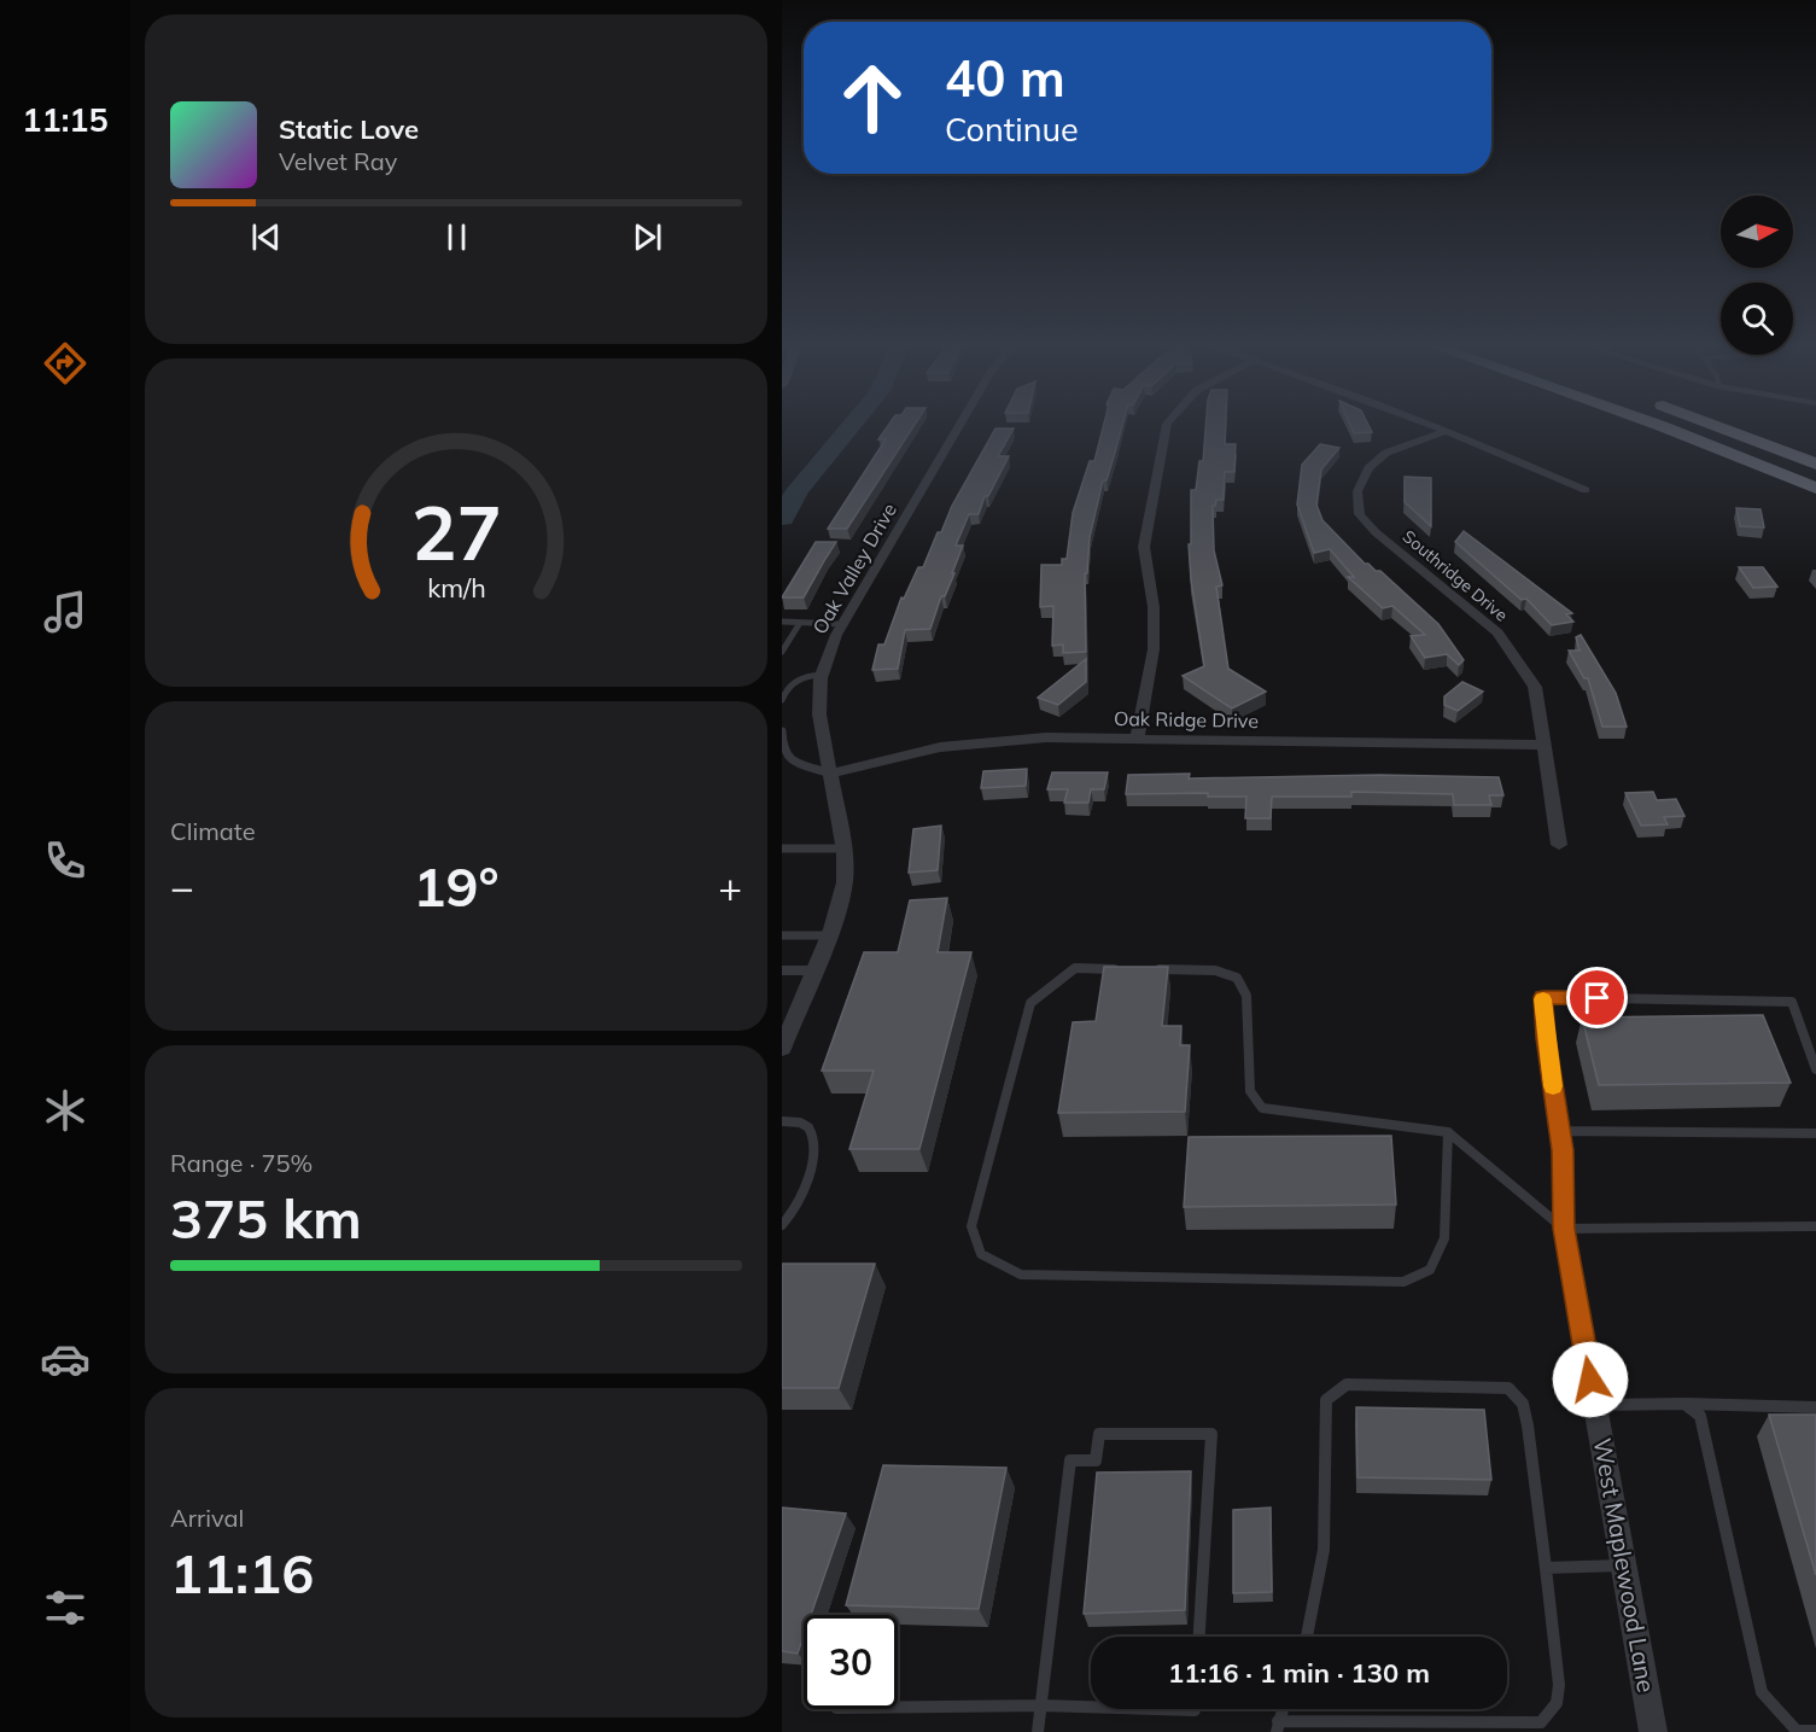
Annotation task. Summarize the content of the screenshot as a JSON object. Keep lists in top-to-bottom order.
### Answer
{
  "streets": {
    "street": [
      "Oak Valley Drive",
      "Southridge Drive",
      "Oak Ridge Drive",
      "West Maplewood Lane"
    ]
  },
  "crossings": [
    ["Oak Valley Drive", "Oak Ridge Drive"],
    ["Southridge Drive", "Oak Ridge Drive"]
  ],
  "north": "right",
  "page": {
    "tabs": "11:15",
    "turn": ["40 m", "Continue"],
    "song": ["Static Love", "Velvet Ray"],
    "tile": [
      "Climate",
      ["Range · 75%", "375 km"],
      ["Arrival", "11:16"]
    ],
    "heat": ["−", "19°", "+"],
    "limit": "30",
    "trip": "11:16 · 1 min · 130 m",
    "gauge": ["27", "km/h"]
  }
}
